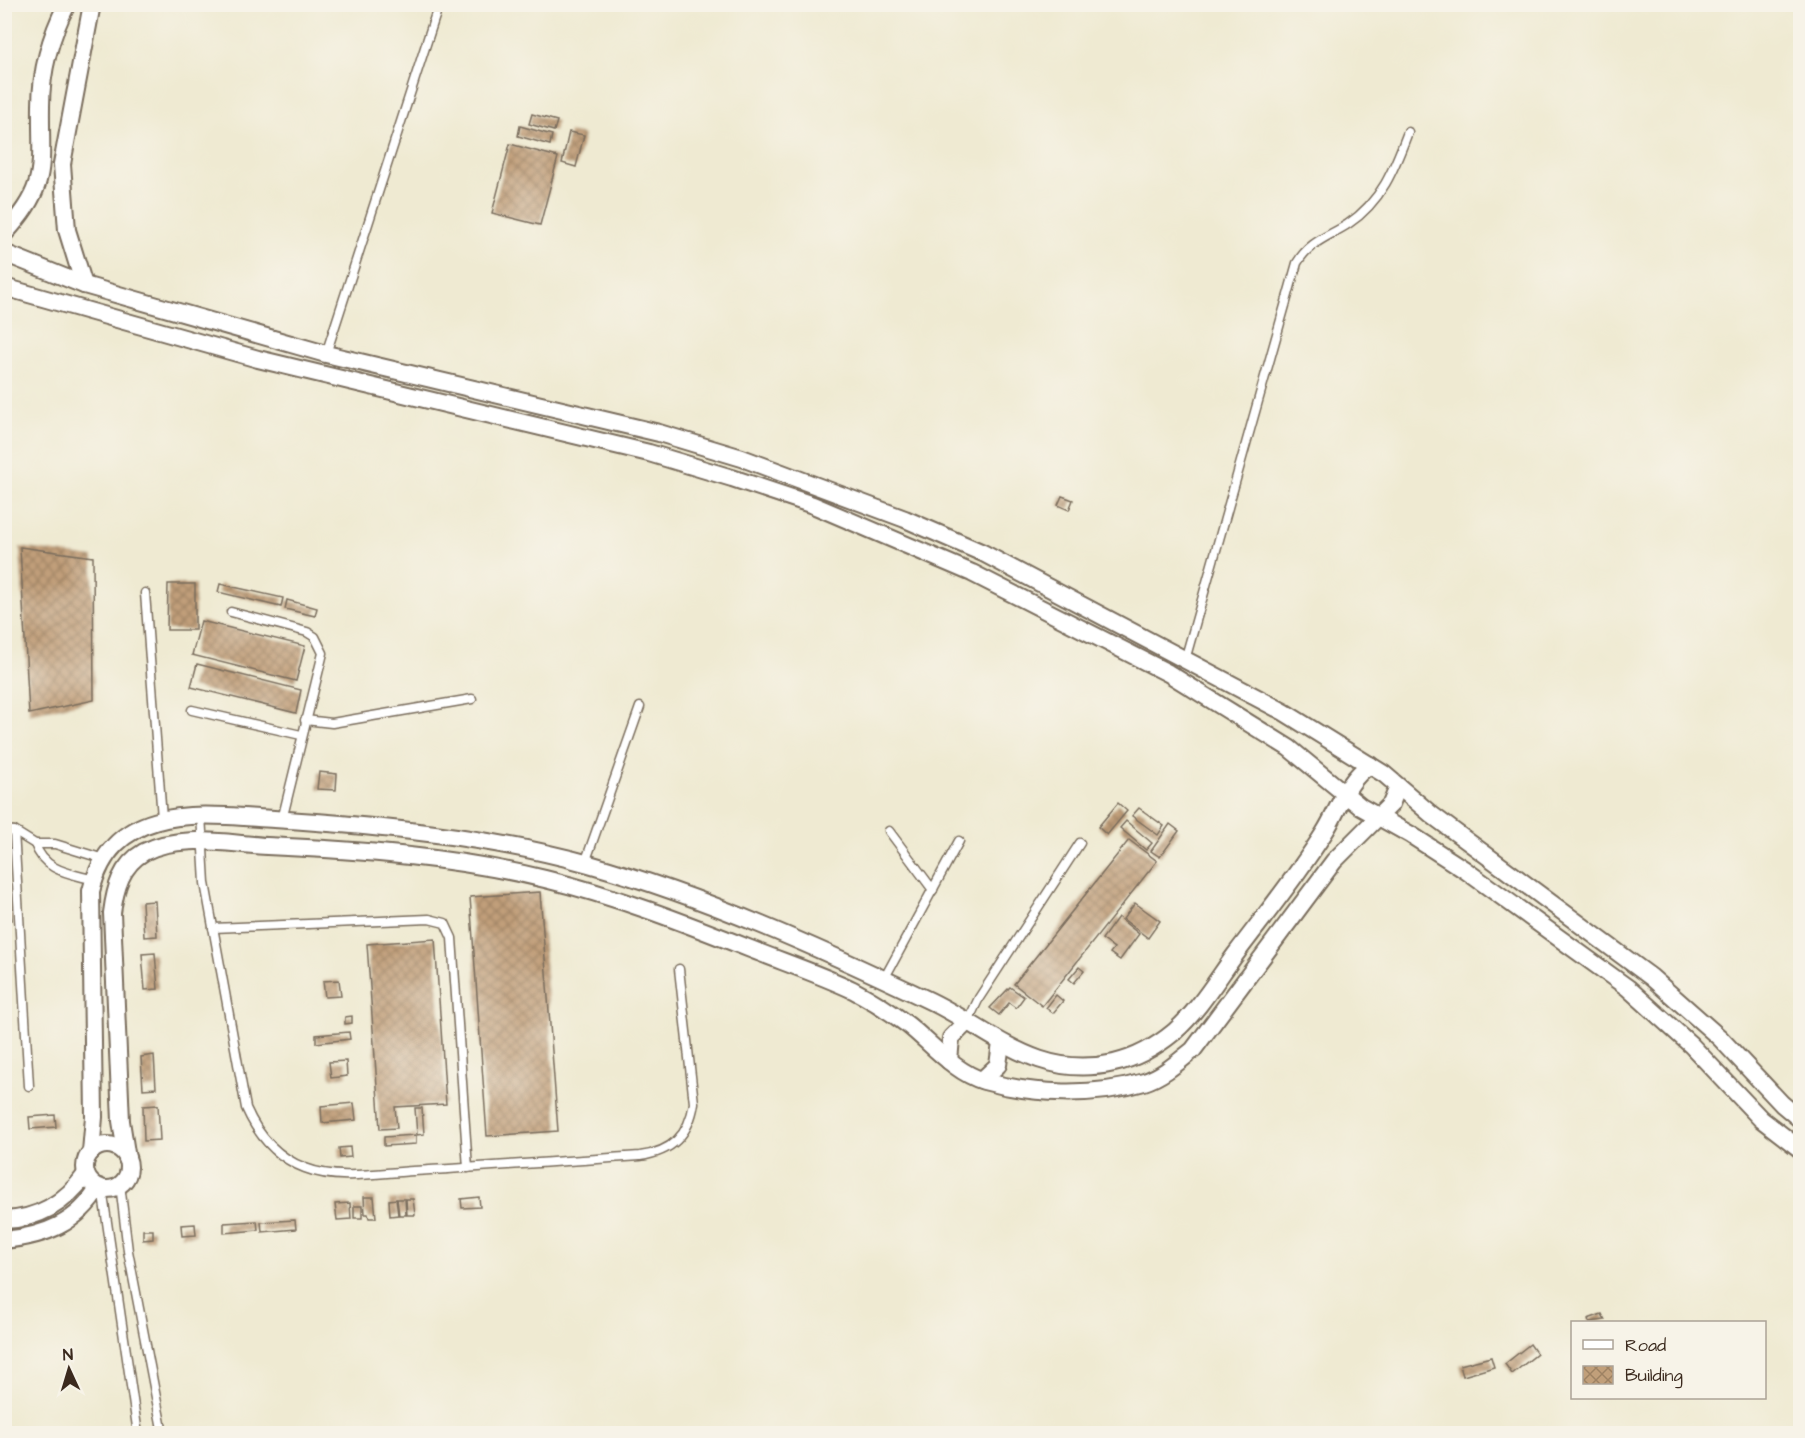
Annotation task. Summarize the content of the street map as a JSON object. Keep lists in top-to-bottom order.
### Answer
{
  "legend": ["Road", "Building"],
  "north": "top"
}
